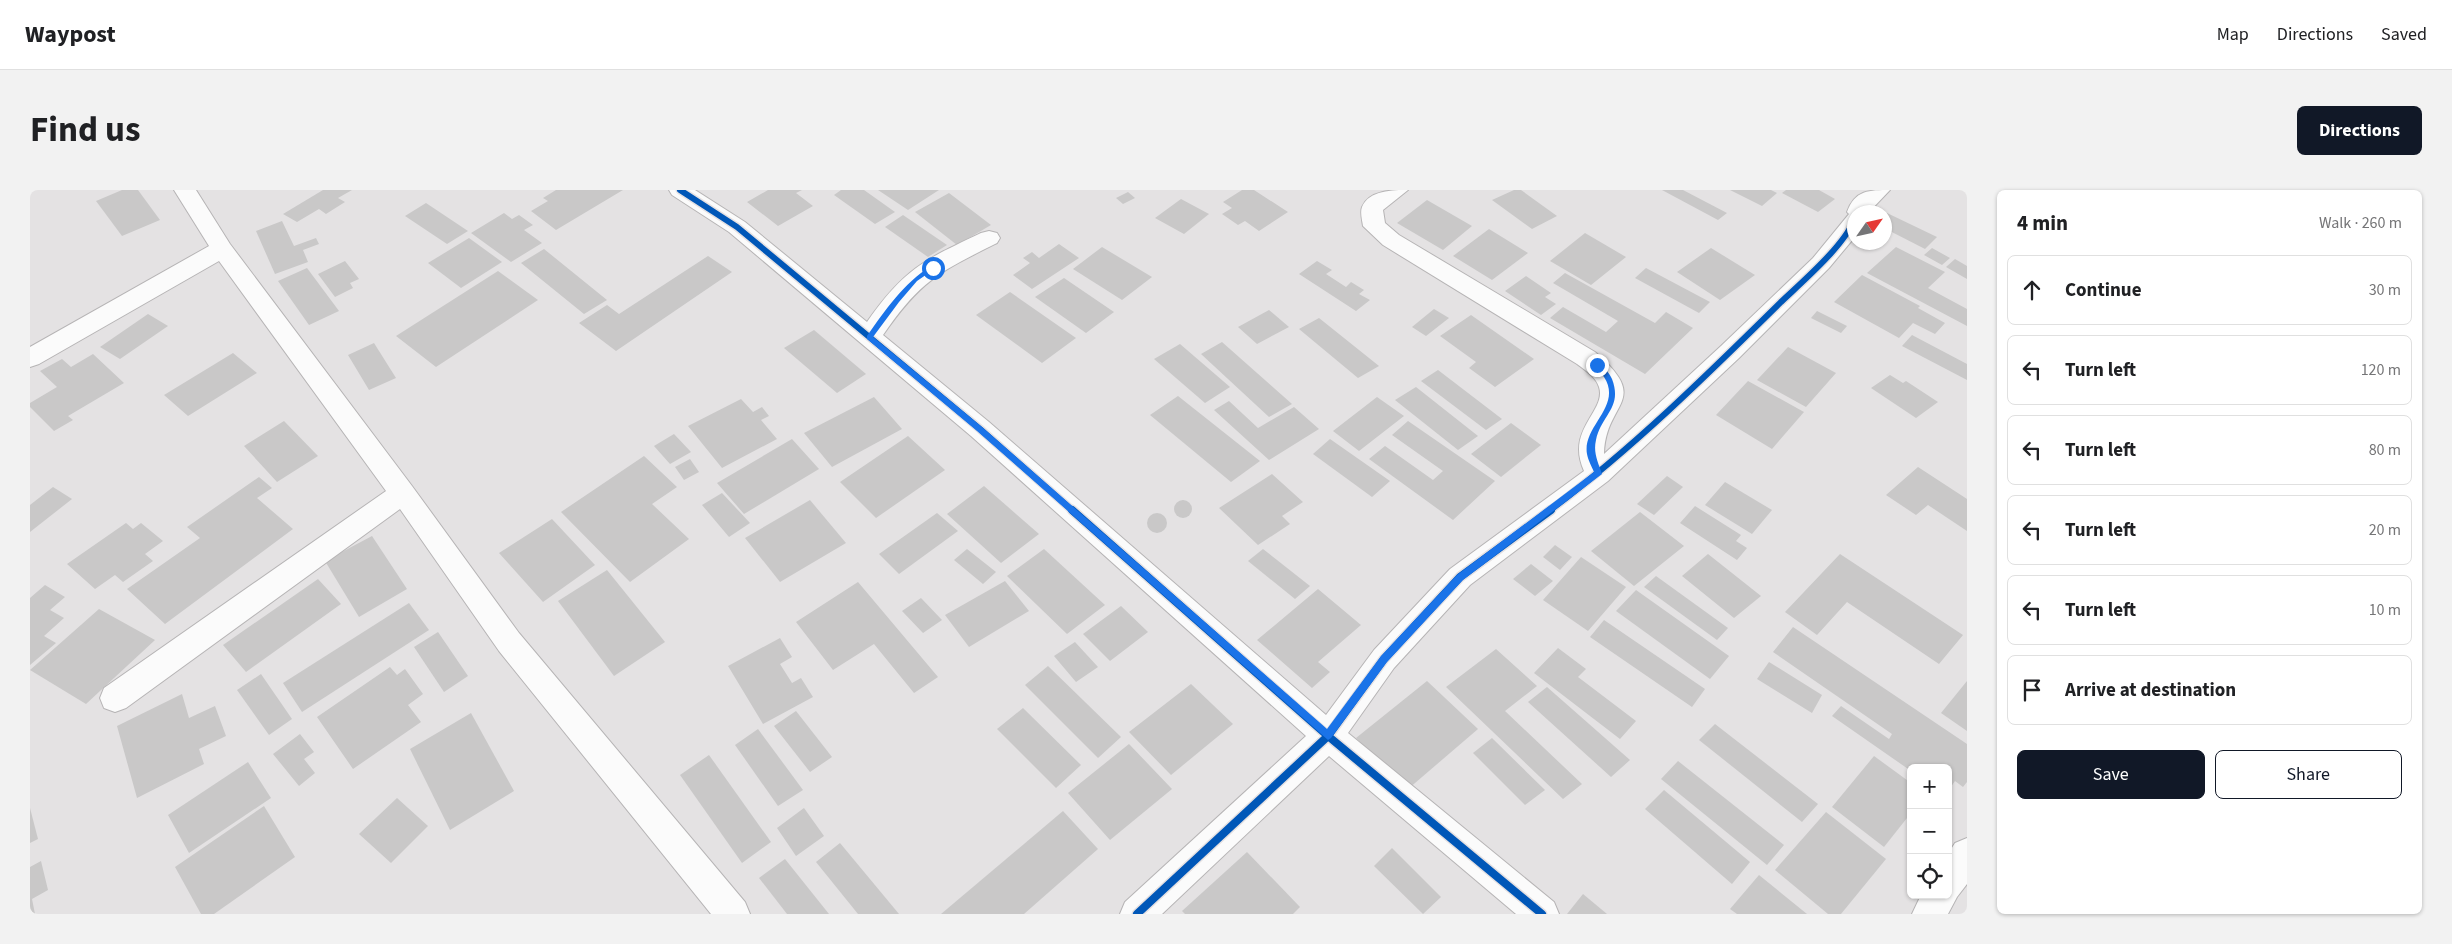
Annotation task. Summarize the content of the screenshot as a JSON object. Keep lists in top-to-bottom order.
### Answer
{
  "north": "top right",
  "page": {
    "header": "Waypost",
    "nav": ["Map", "Directions", "Saved"],
    "title": "Find us",
    "buttons": [
      "Directions",
      ["Save", "Share"]
    ],
    "heading": ["4 min", "Walk · 260 m"],
    "list": [
      ["Continue", "30 m"],
      ["Turn left", "120 m"],
      ["Turn left", "80 m"],
      ["Turn left", "20 m"],
      ["Turn left", "10 m"],
      "Arrive at destination"
    ],
    "map_buttons": ["+", "−"]
  }
}
